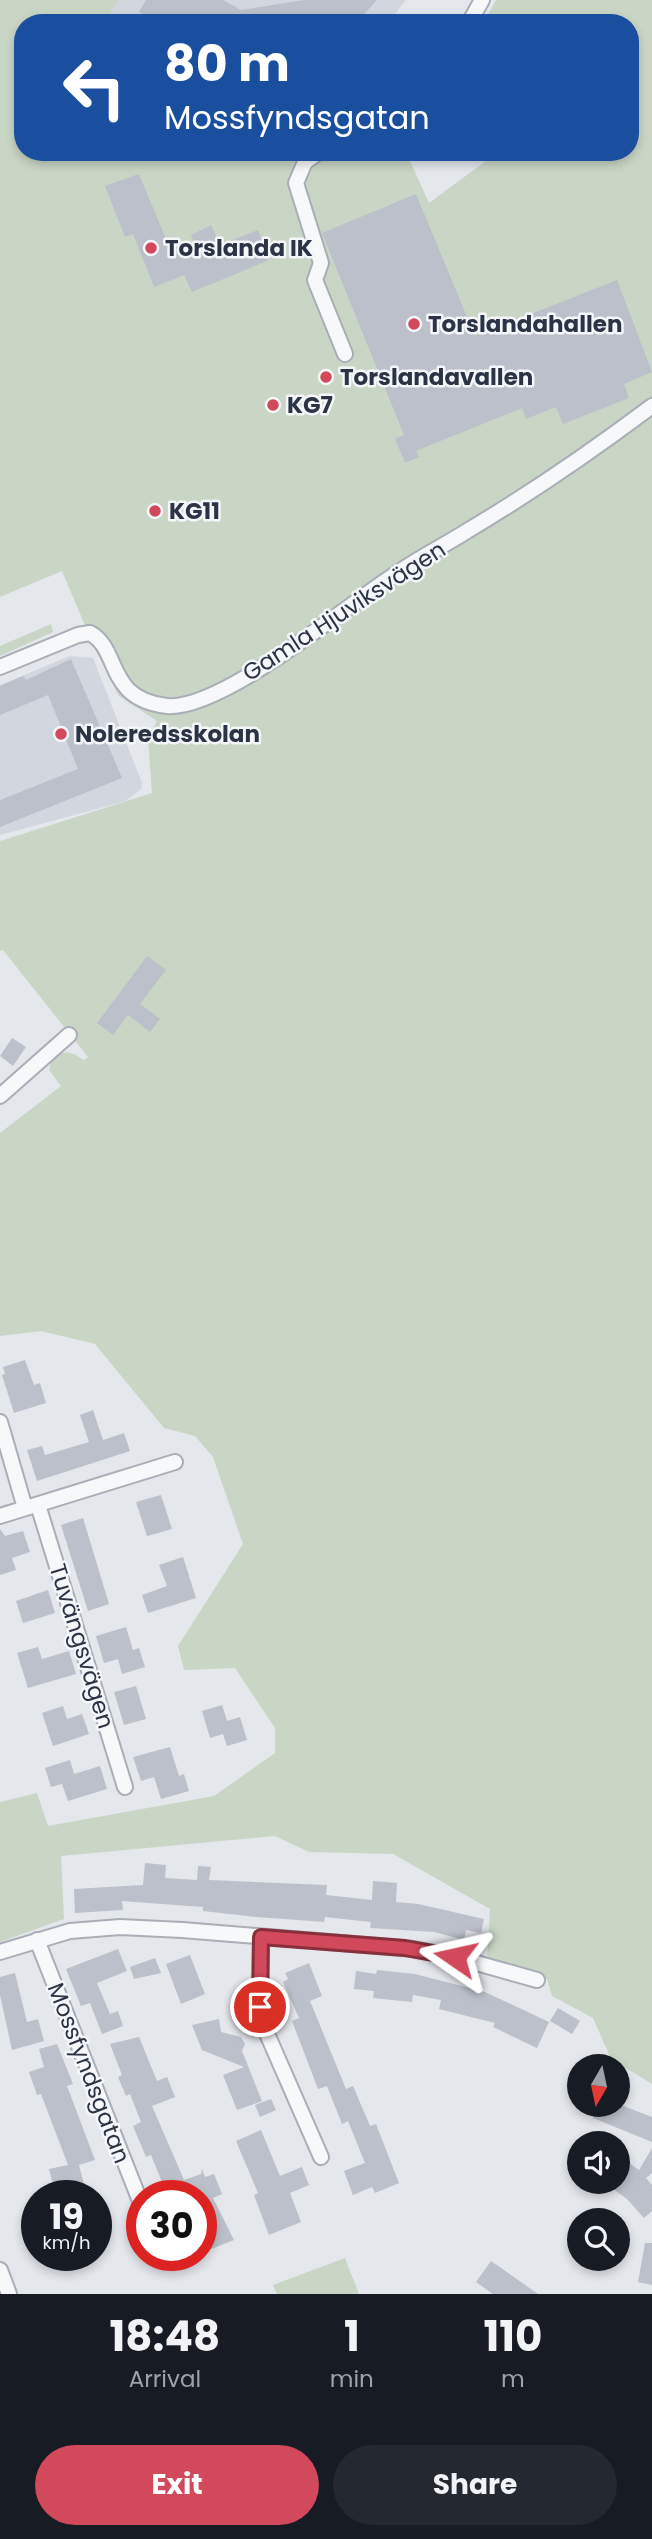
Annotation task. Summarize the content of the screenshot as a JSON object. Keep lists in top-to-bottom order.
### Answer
{
  "streets": {
    "street": ["Gamla Hjuviksvägen", "Tuvängsvägen", "Mossfyndsgatan"]
  },
  "places": [
    "Torslanda IK",
    "Torslandahallen",
    "Torslandavallen",
    "KG7",
    "KG11",
    "Noleredsskolan"
  ],
  "north": "bottom",
  "page": {
    "turn": ["80 m", "Mossfyndsgatan"],
    "speed": "19 km/h",
    "limit": "30",
    "eta": [
      "18:48",
      "Arrival",
      "1",
      "min",
      "110",
      "m"
    ],
    "buttons": ["Exit", "Share"]
  }
}
